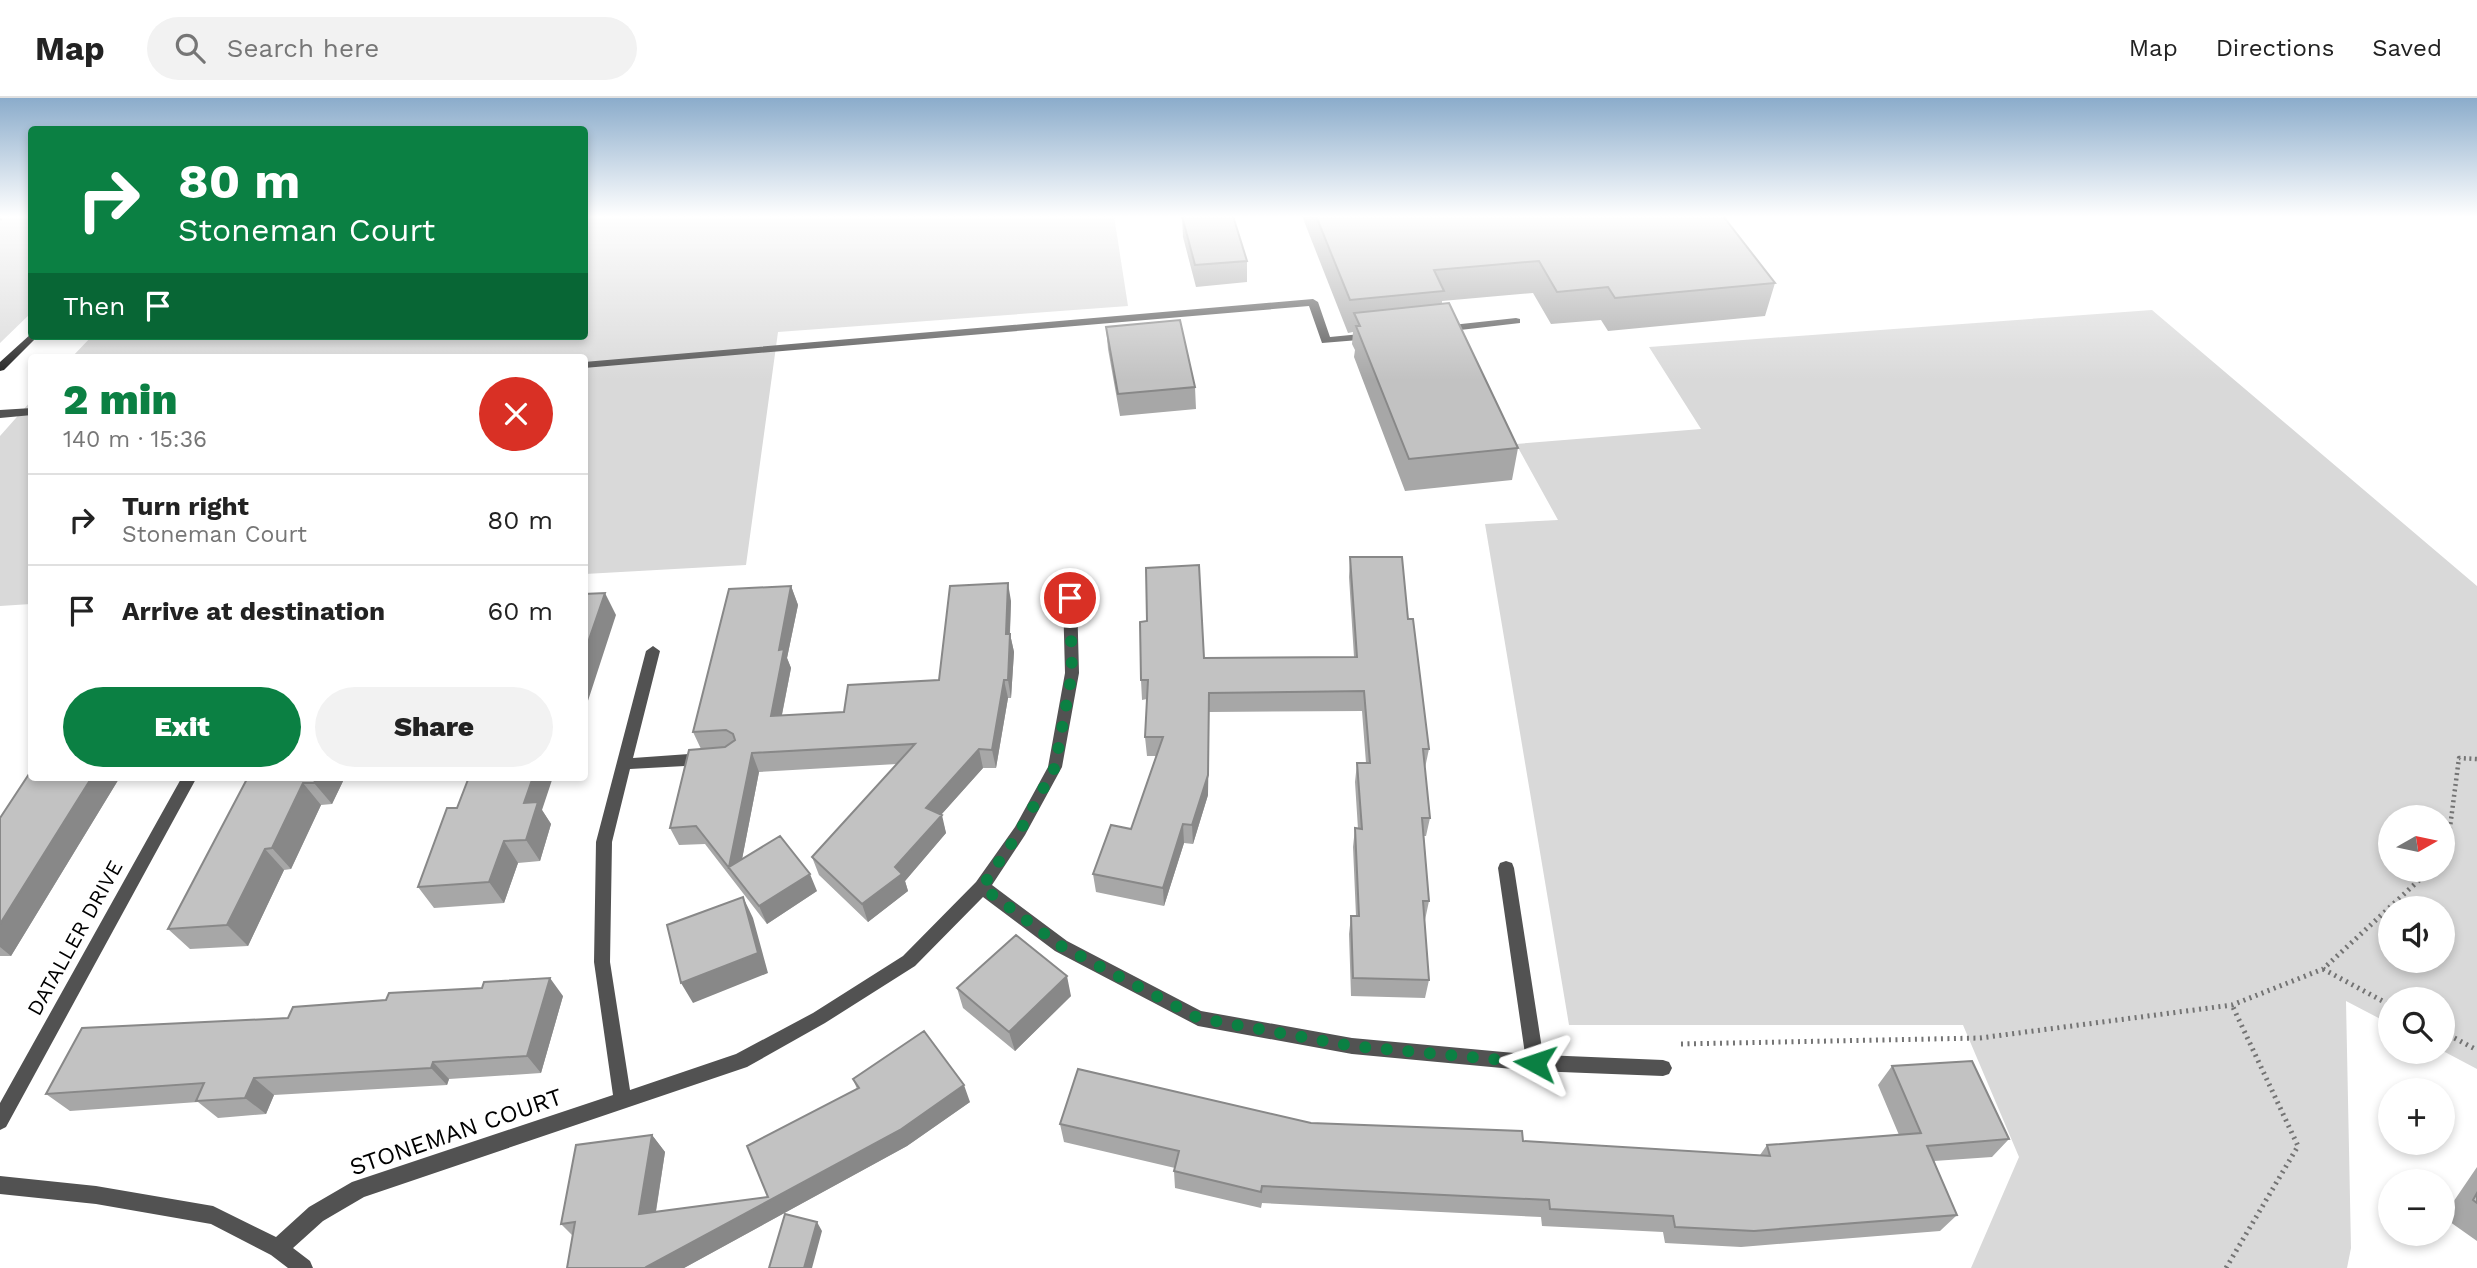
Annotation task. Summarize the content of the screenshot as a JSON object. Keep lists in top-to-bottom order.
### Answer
{
  "streets": {
    "street": ["DATALLER DRIVE", "STONEMAN COURT"]
  },
  "north": "right",
  "page": {
    "header": "Map",
    "search": "Search here",
    "nav": ["Map", "Directions", "Saved"],
    "turn": ["80 m", "Stoneman Court"],
    "then": "Then",
    "heading": ["2 min", "140 m · 15:36"],
    "list": [
      {
        "name": "Turn right",
        "note": "Stoneman Court",
        "value": "80 m"
      },
      {
        "name": "Arrive at destination",
        "value": "60 m"
      }
    ],
    "buttons": ["Exit", "Share"],
    "map_buttons": ["+", "−"]
  }
}
